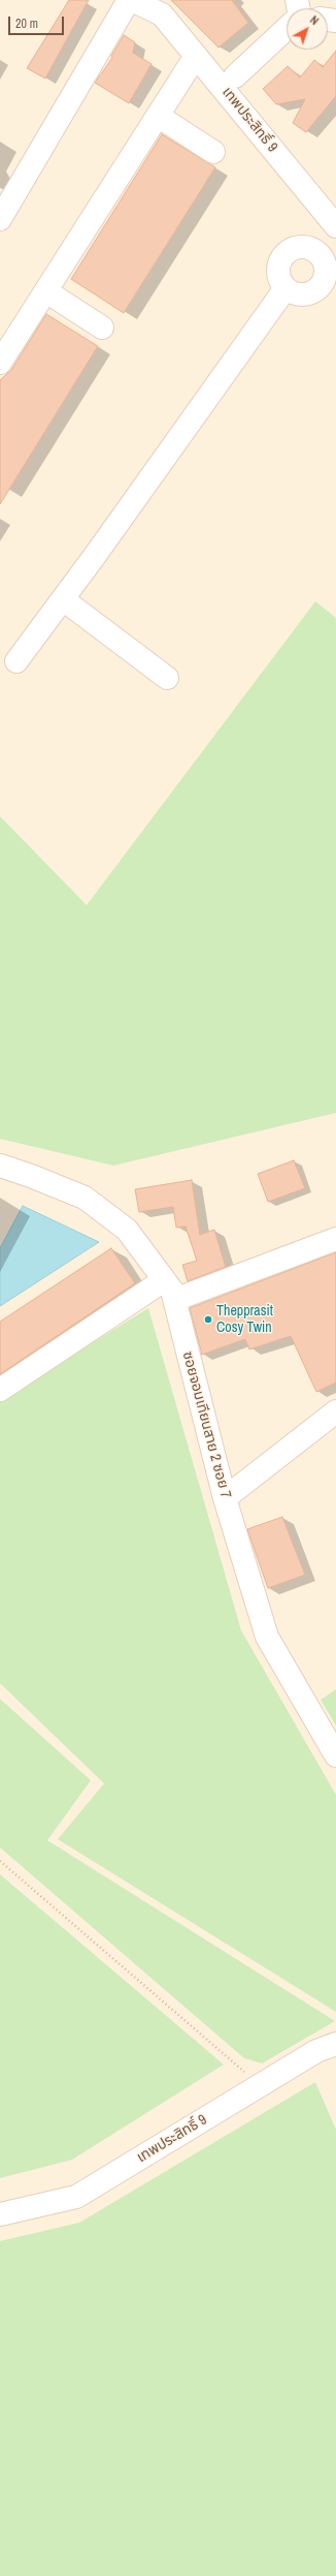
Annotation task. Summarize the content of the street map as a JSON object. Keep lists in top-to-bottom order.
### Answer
{
  "streets": {
    "street": ["เทพประสิทธิ์ 9", "ซอยจอมเทียนสาย 2 ซอย 7"]
  },
  "places": ["Thepprasit Cosy Twin"],
  "scale_bar": "20 m",
  "north": "top right"
}
